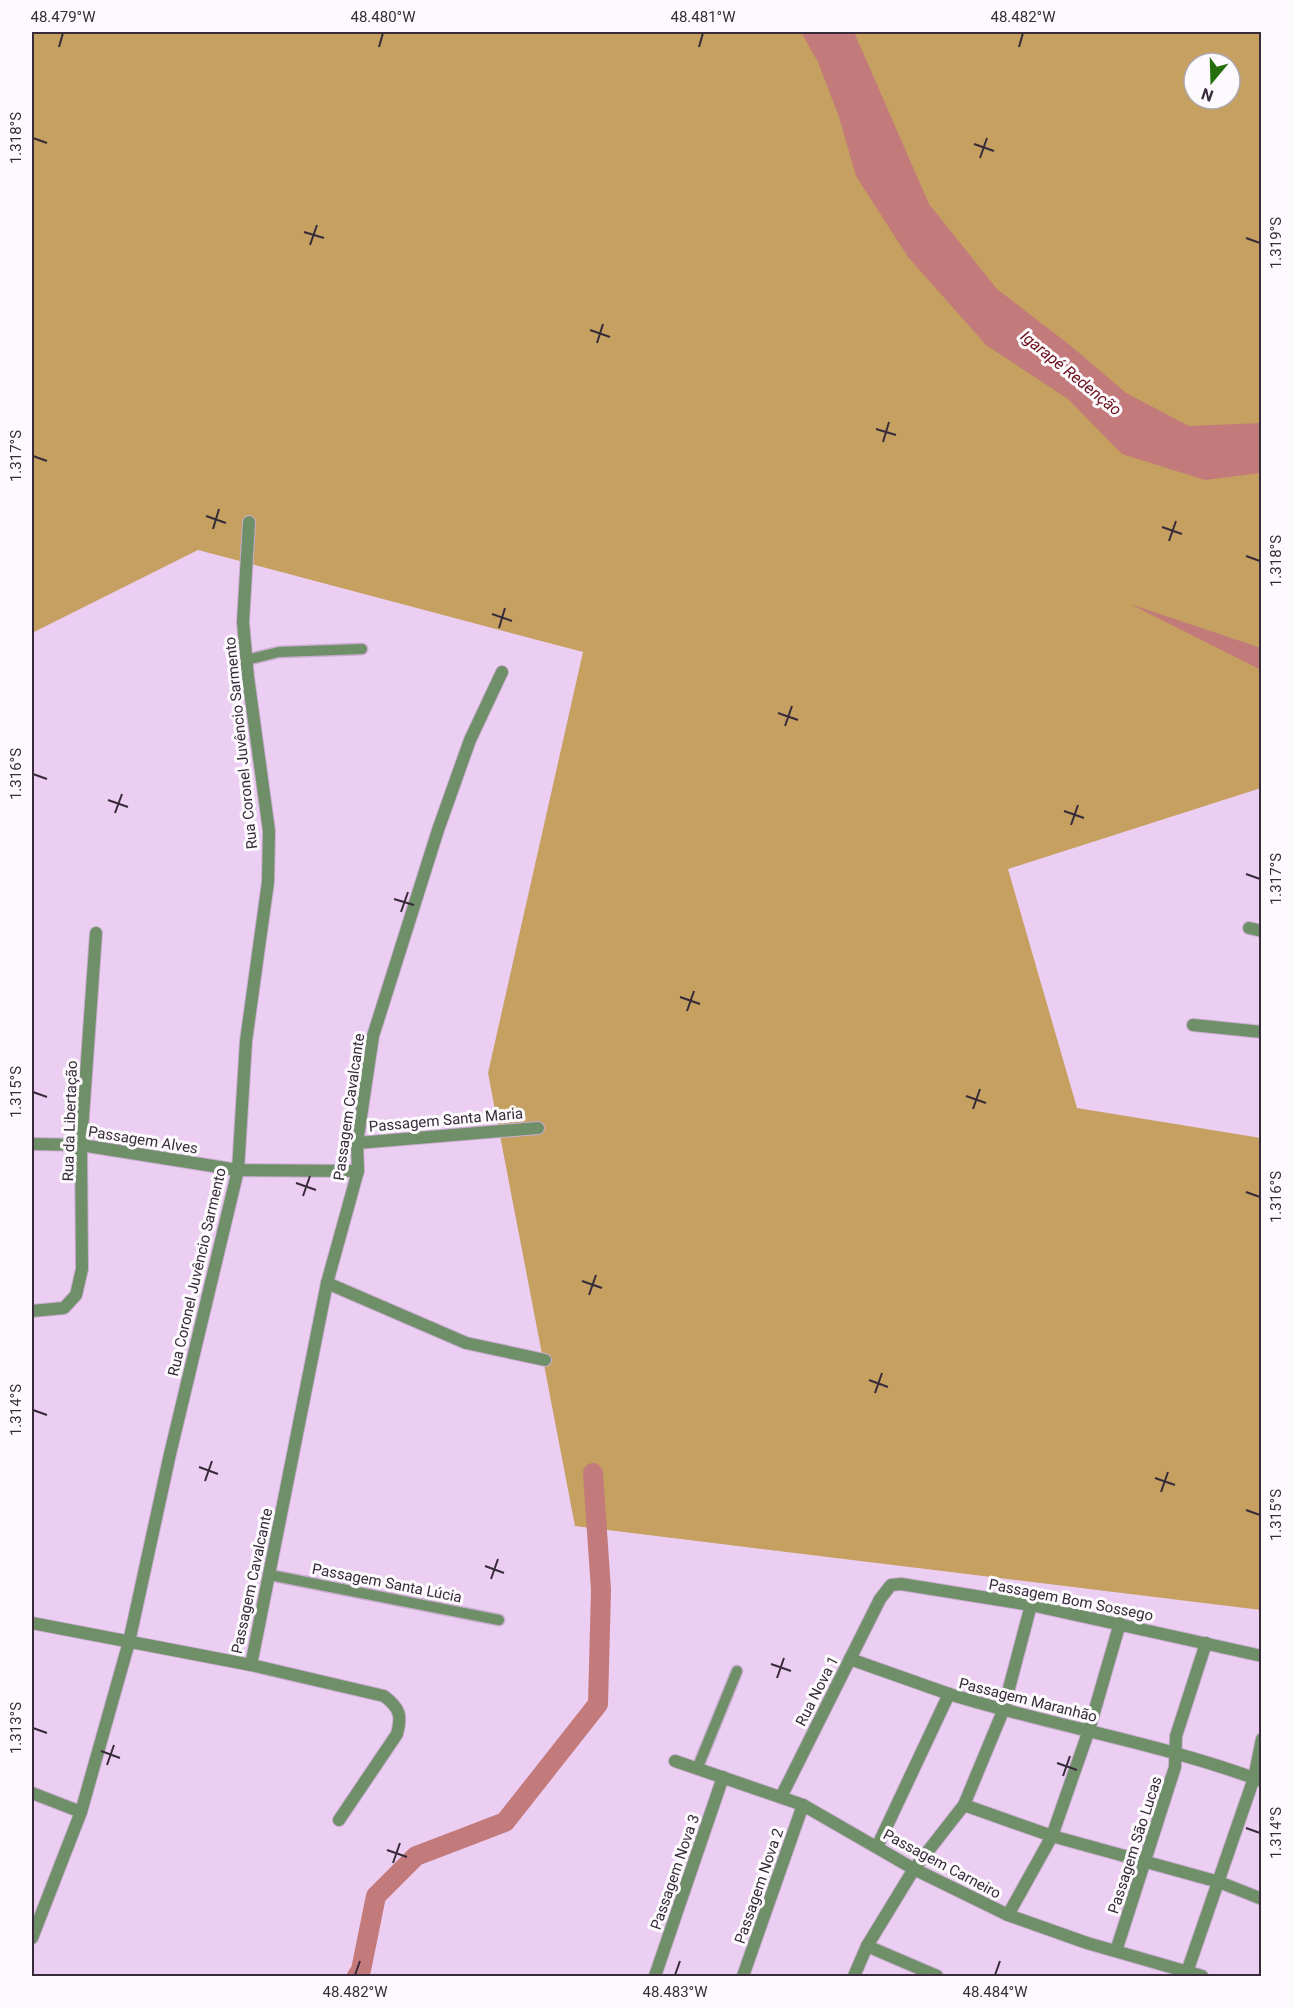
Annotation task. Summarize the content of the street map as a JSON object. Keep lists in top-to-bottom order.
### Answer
{
  "streets": {
    "street": [
      "Rua Coronel Juvêncio Sarmento",
      "Passagem Cavalcante",
      "Passagem Santa Maria",
      "Rua da Libertação",
      "Passagem Alves",
      "Passagem Bom Sossego",
      "Rua Nova 1",
      "Passagem Maranhão",
      "Passagem São Lucas",
      "Passagem Carneiro",
      "Passagem Nova 3",
      "Passagem Nova 2"
    ],
    "lane": ["Passagem Santa Lúcia"]
  },
  "crossings": [
    ["Rua Coronel Juvêncio Sarmento", "Passagem Alves"],
    ["Passagem Cavalcante", "Passagem Santa Maria"],
    ["Passagem Cavalcante", "Passagem Alves"],
    ["Passagem Cavalcante", "Passagem Santa Lúcia"],
    ["Rua da Libertação", "Passagem Alves"],
    ["Passagem Bom Sossego", "Rua Nova 1"],
    ["Passagem Bom Sossego", "Passagem São Lucas"],
    ["Rua Nova 1", "Passagem Carneiro"],
    ["Passagem Maranhão", "Passagem São Lucas"],
    ["Passagem Maranhão", "Passagem Carneiro"],
    ["Passagem São Lucas", "Passagem Carneiro"],
    ["Passagem Carneiro", "Passagem Nova 3"],
    ["Passagem Carneiro", "Passagem Nova 2"]
  ],
  "water": ["Igarapé Redenção"],
  "north": "bottom",
  "coordinates": [
    "48.479°W",
    "48.480°W",
    "48.481°W",
    "48.482°W",
    "1.318°S",
    "1.319°S",
    "1.317°S",
    "1.316°S",
    "1.315°S",
    "1.314°S",
    "1.313°S",
    "48.483°W",
    "48.484°W"
  ]
}
